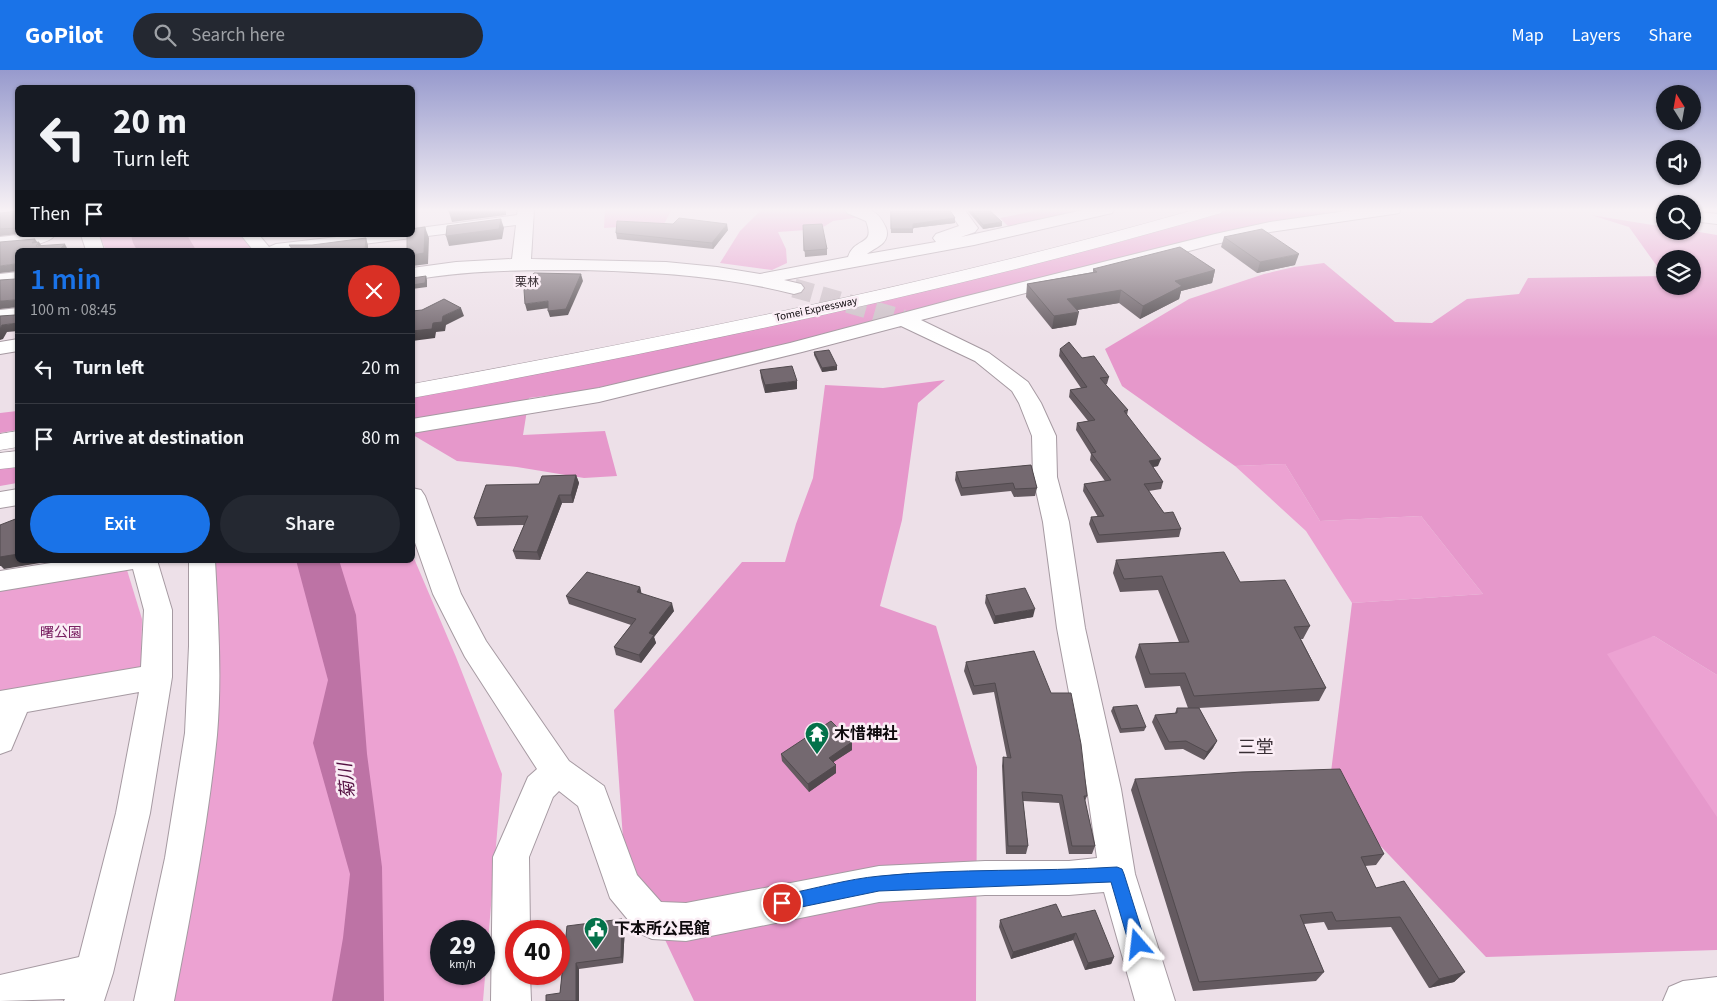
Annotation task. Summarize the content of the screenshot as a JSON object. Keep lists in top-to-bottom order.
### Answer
{
  "streets": {
    "highway": ["Tomei Expressway"]
  },
  "districts": ["栗林", "三堂"],
  "water": ["菊川"],
  "parks": ["曙公園"],
  "places": {
    "temple": ["木惜神社"],
    "public building": ["下本所公民館"]
  },
  "north": "top",
  "page": {
    "header": "GoPilot",
    "search": "Search here",
    "nav": ["Map", "Layers", "Share"],
    "turn": ["20 m", "Turn left"],
    "then": "Then",
    "heading": ["1 min", "100 m · 08:45"],
    "list": [
      {
        "name": "Turn left",
        "value": "20 m"
      },
      {
        "name": "Arrive at destination",
        "value": "80 m"
      }
    ],
    "buttons": ["Exit", "Share"],
    "speed": "29 km/h",
    "limit": "40"
  }
}
